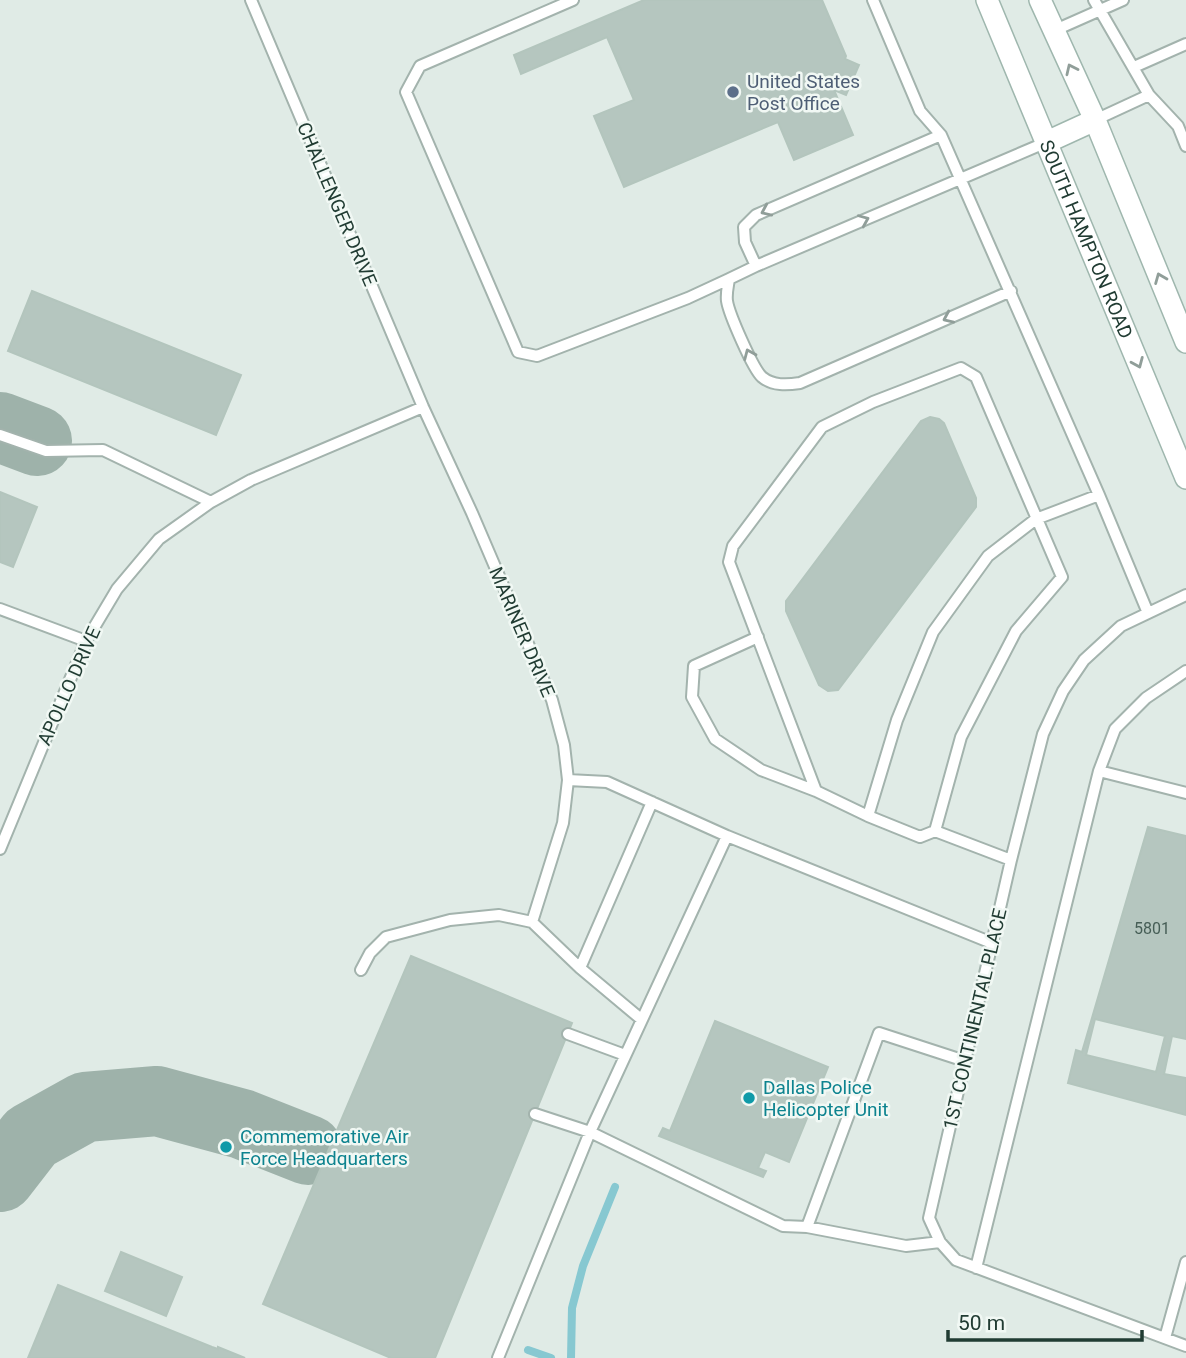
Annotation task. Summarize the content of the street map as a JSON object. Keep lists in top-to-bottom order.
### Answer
{
  "streets": {
    "main road": ["SOUTH HAMPTON ROAD"],
    "lane": [
      "CHALLENGER DRIVE",
      "MARINER DRIVE",
      "APOLLO DRIVE",
      "1ST CONTINENTAL PLACE"
    ]
  },
  "crossings": [
    ["CHALLENGER DRIVE", "MARINER DRIVE"],
    ["CHALLENGER DRIVE", "APOLLO DRIVE"],
    ["MARINER DRIVE", "APOLLO DRIVE"]
  ],
  "places": ["United States Post Office", "Dallas Police Helicopter Unit", "Commemorative Air Force Headquarters"],
  "house_numbers": ["5801"],
  "scale_bar": "50 m"
}
